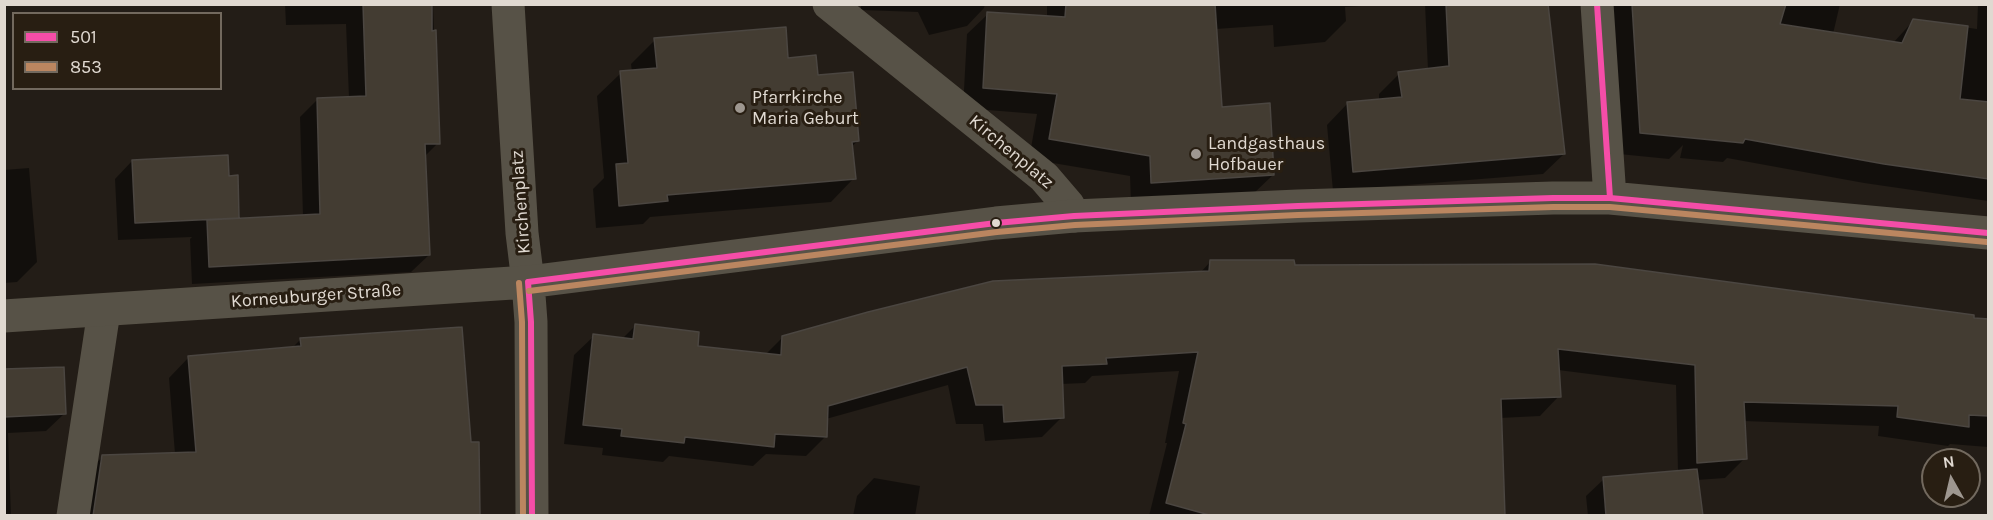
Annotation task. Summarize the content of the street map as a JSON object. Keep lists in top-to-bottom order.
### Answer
{
  "streets": {
    "street": ["Kirchenplatz", "Korneuburger Straße"]
  },
  "crossings": [
    ["Kirchenplatz", "Korneuburger Straße"]
  ],
  "places": ["Pfarrkirche Maria Geburt", "Landgasthaus Hofbauer"],
  "lines": ["transit line 501", "transit line 853"],
  "legend": ["501", "853"],
  "north": "top"
}
